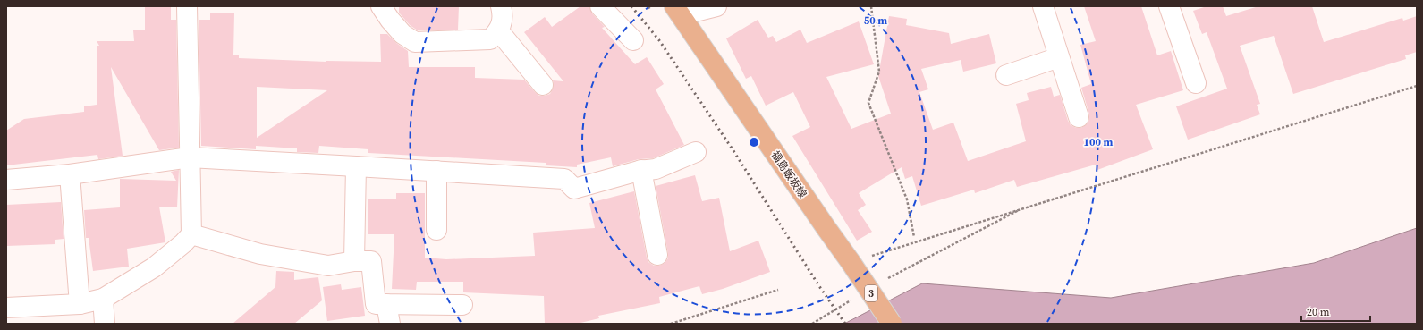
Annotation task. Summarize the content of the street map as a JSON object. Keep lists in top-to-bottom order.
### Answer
{
  "streets": {
    "main road": ["福島飯坂線", "3"]
  },
  "scale_bar": "20 m",
  "rings": ["50 m", "100 m"]
}
